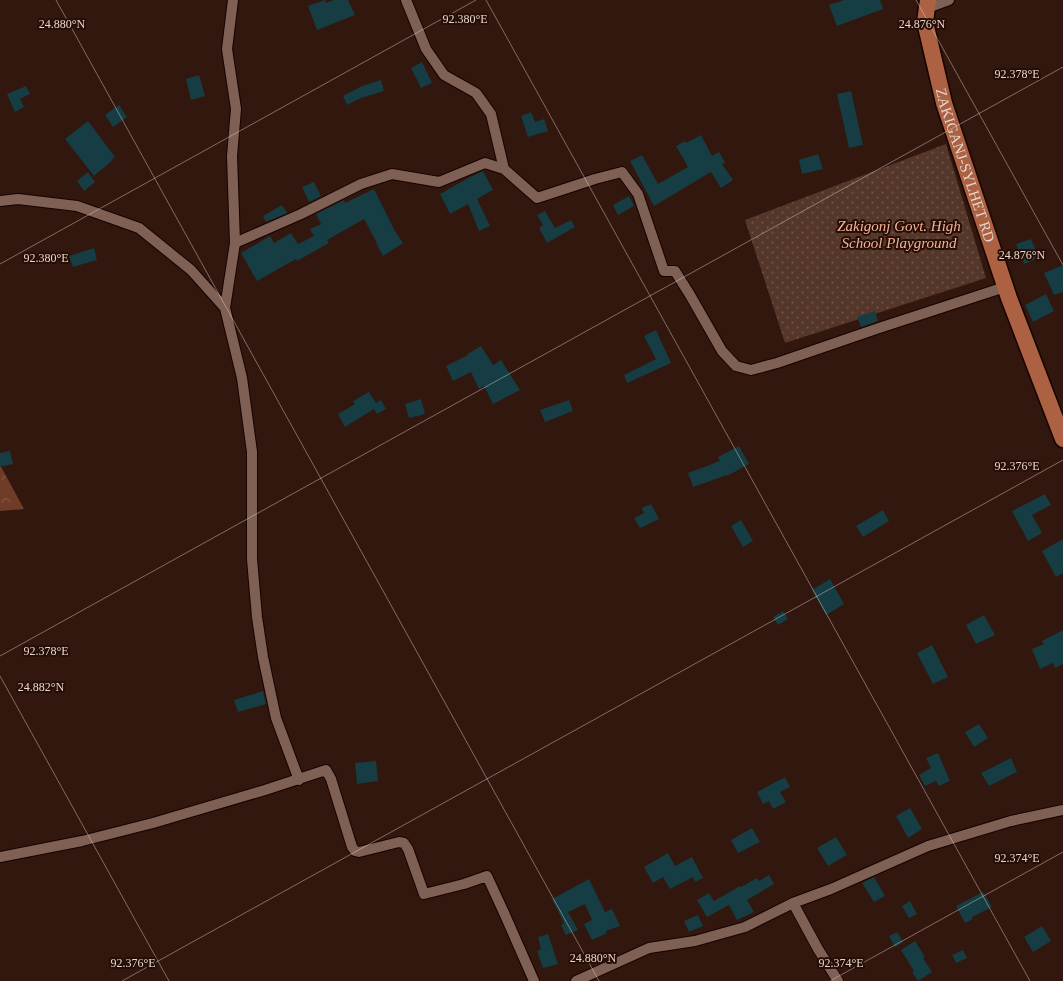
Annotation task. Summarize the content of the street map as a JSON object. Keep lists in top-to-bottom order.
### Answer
{
  "streets": {
    "main road": ["ZAKIGANJ-SYLHET RD"]
  },
  "parks": ["Zakigonj Govt. High School Playground"],
  "coordinates": [
    "92.380°E",
    "24.880°N",
    "24.876°N",
    "92.378°E",
    "92.376°E",
    "24.882°N",
    "92.374°E"
  ]
}
